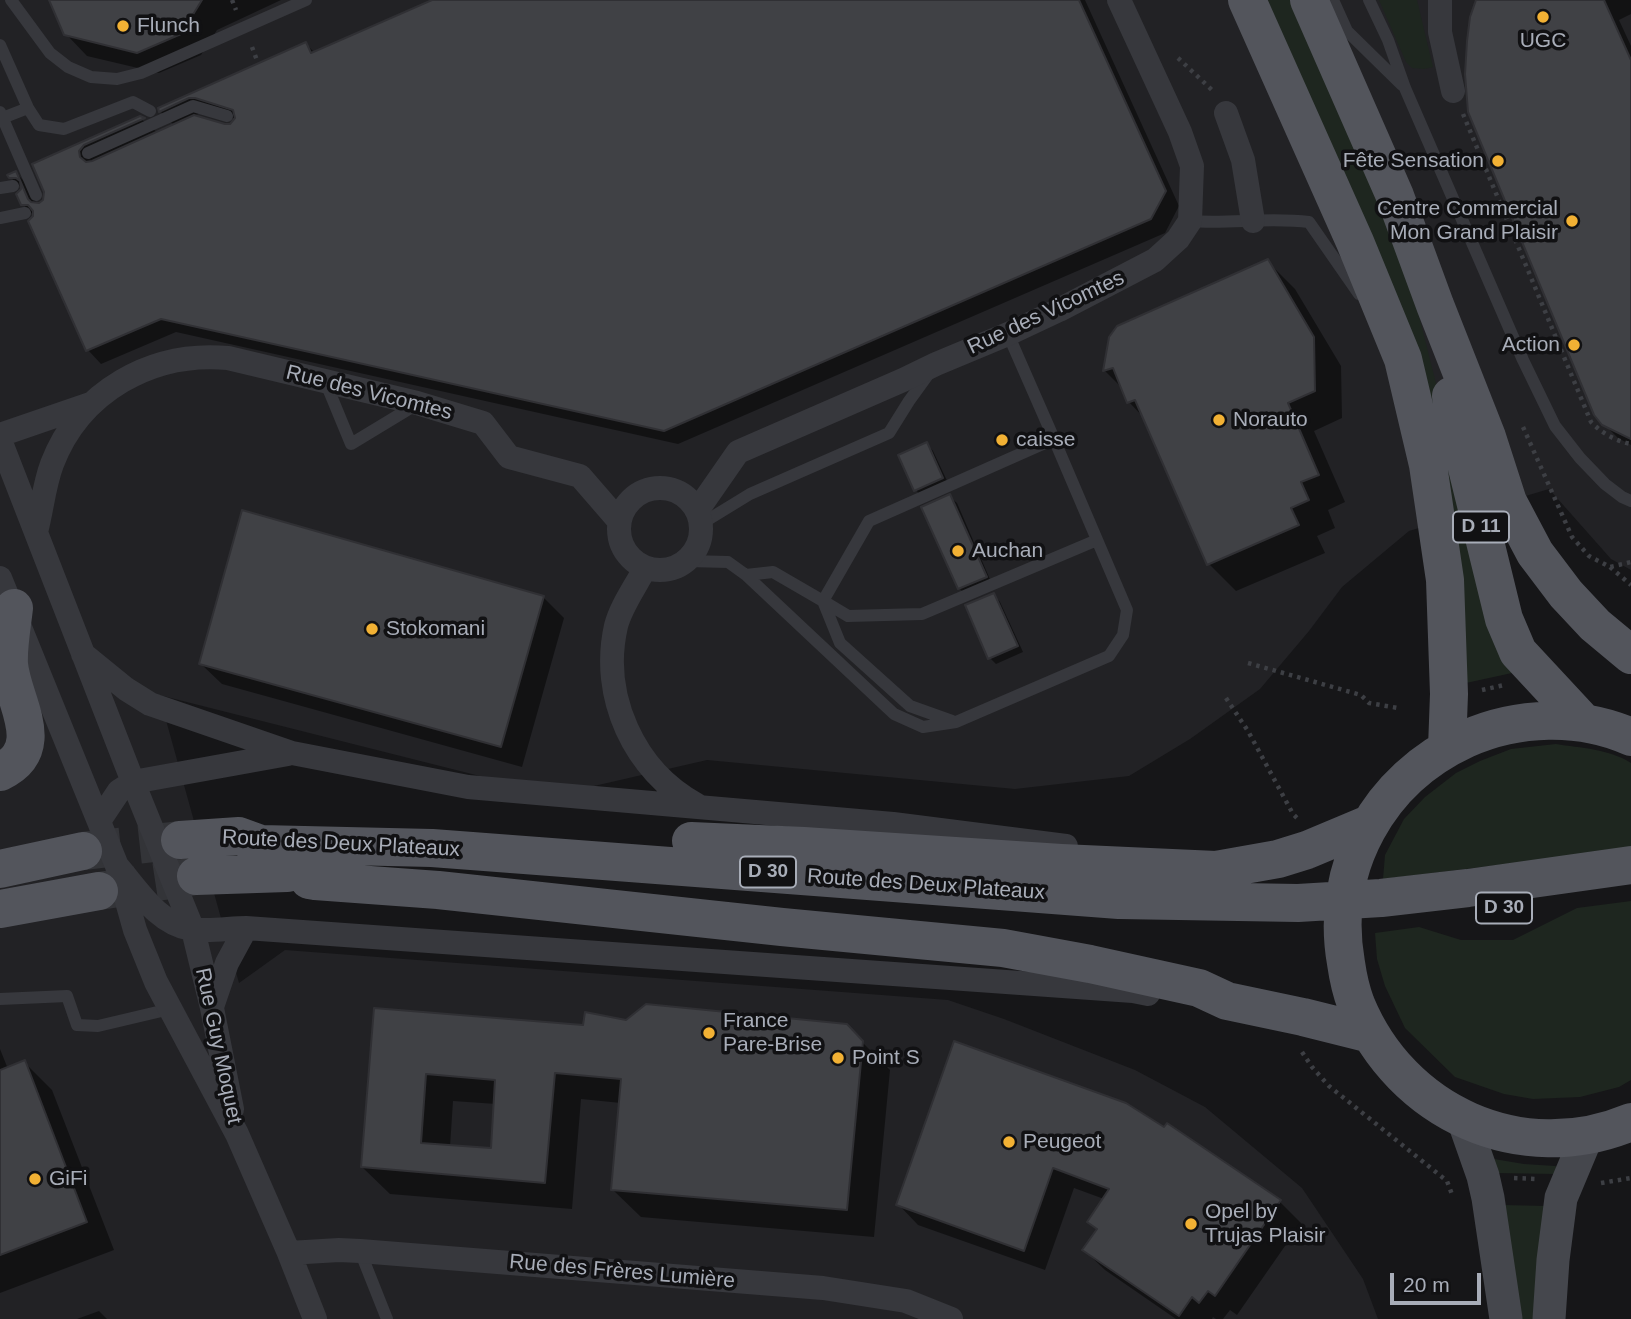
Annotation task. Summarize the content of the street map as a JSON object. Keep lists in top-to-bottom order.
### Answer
{
  "streets": {
    "main road": ["D 11", "Route des Deux Plateaux", "D 30"],
    "street": ["Rue des Vicomtes", "Rue Guy Moquet", "Rue des Frères Lumière"]
  },
  "crossings": [
    ["Rue des Vicomtes", "Rue Guy Moquet"]
  ],
  "places": [
    "UGC",
    "Flunch",
    "Fête Sensation",
    "Centre Commercial Mon Grand Plaisir",
    "Action",
    "Norauto",
    "caisse",
    "Auchan",
    "Stokomani",
    "France Pare-Brise",
    "Point S",
    "Peugeot",
    "GiFi",
    "Opel by Trujas Plaisir"
  ],
  "scale_bar": "20 m"
}
